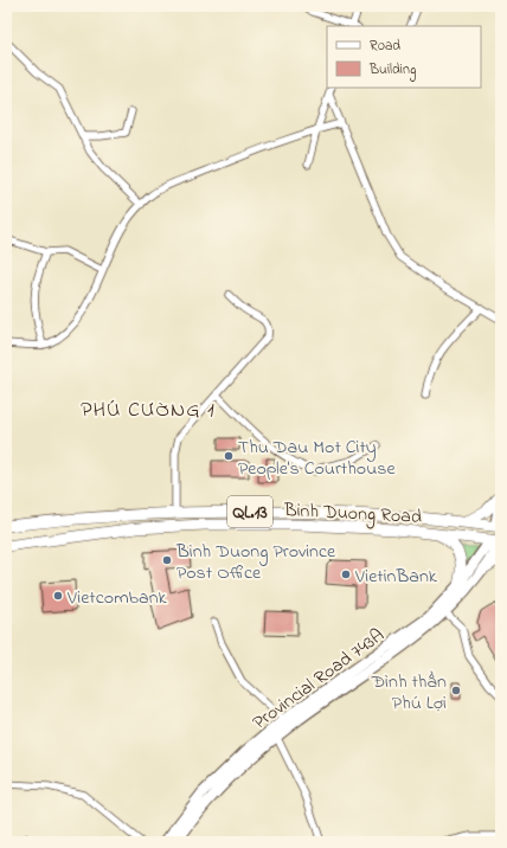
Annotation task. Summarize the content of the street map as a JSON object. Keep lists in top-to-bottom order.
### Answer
{
  "streets": {
    "highway": ["QL.13", "Binh Duong Road"],
    "main road": ["Provincial Road 743A"]
  },
  "crossings": [
    ["Binh Duong Road", "Provincial Road 743A"]
  ],
  "districts": ["PHÚ CƯỜNG 1"],
  "places": [
    "Thu Dau Mot City People's Courthouse",
    "Binh Duong Province Post Office",
    "VietinBank",
    "Vietcombank",
    "Đình thần Phú Lợi"
  ],
  "legend": ["Road", "Building"]
}
